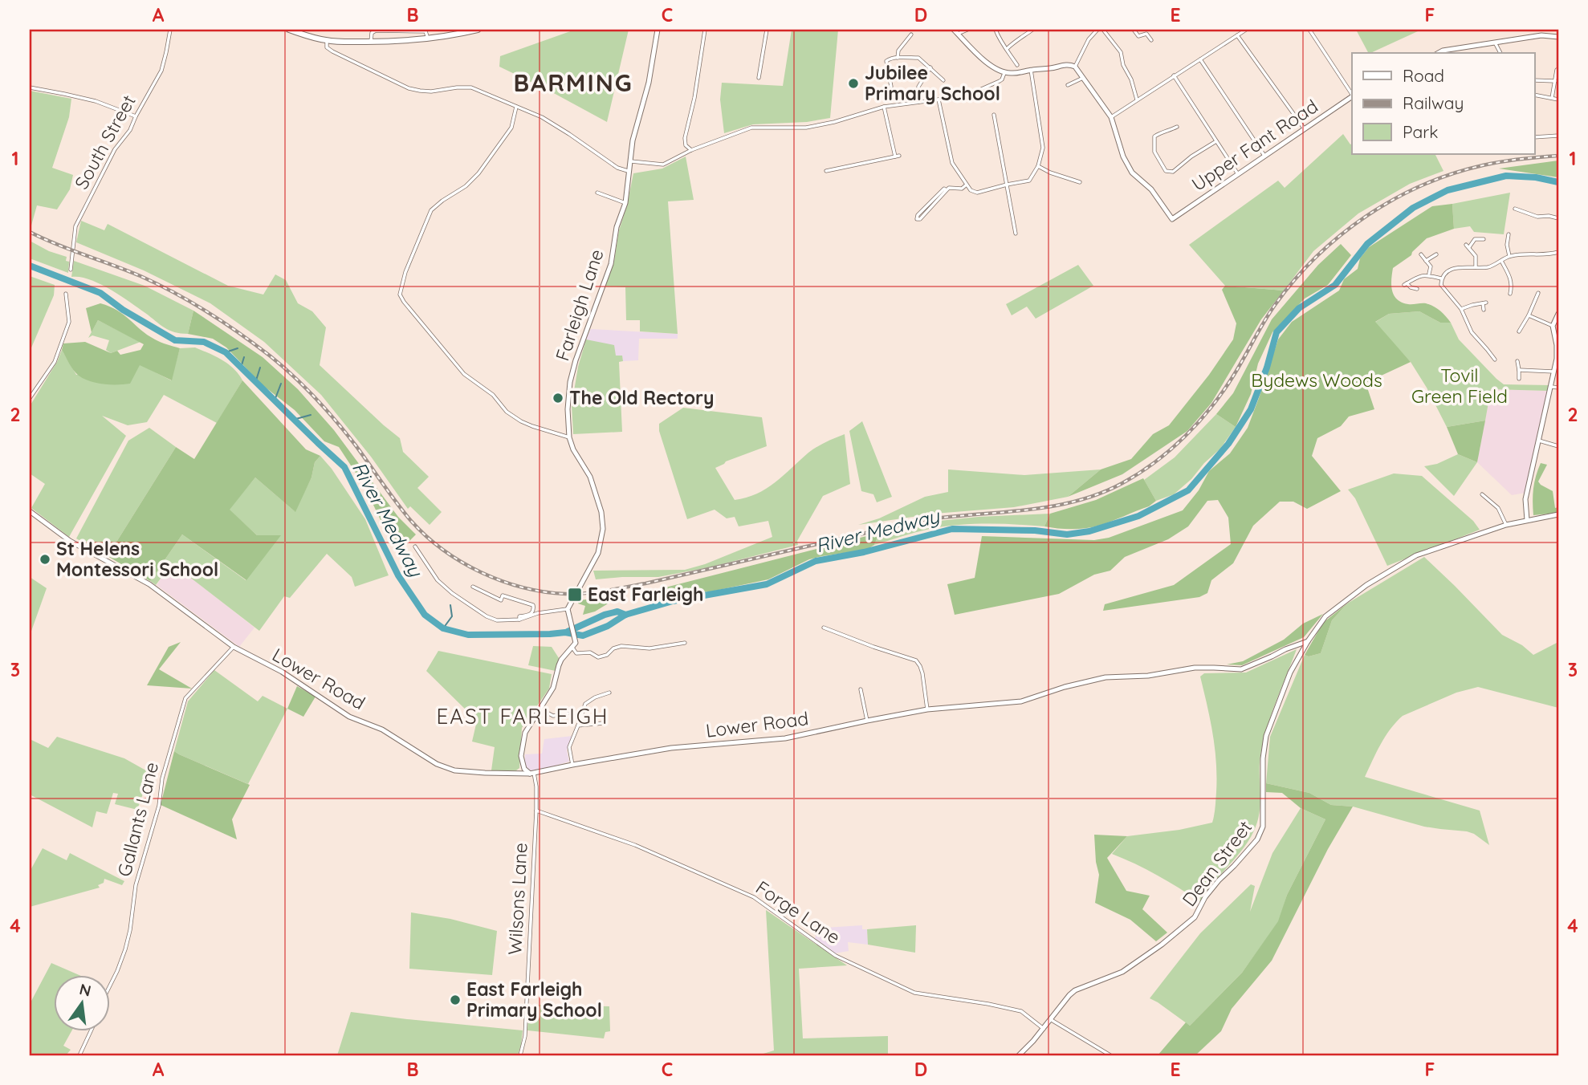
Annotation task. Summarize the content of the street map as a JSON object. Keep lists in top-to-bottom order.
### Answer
{
  "streets": {
    "street": [
      "South Street",
      "Upper Fant Road",
      "Farleigh Lane",
      "Lower Road",
      "Gallants Lane",
      "Dean Street",
      "Wilsons Lane",
      "Forge Lane"
    ]
  },
  "crossings": [
    ["Lower Road", "Gallants Lane"],
    ["Lower Road", "Dean Street"],
    ["Lower Road", "Wilsons Lane"],
    ["Dean Street", "Forge Lane"],
    ["Wilsons Lane", "Forge Lane"]
  ],
  "districts": ["BARMING", "EAST FARLEIGH"],
  "water": ["River Medway"],
  "parks": ["Tovil Green Field", "Bydews Woods"],
  "places": {
    "other": [
      "Jubilee Primary School",
      "The Old Rectory",
      "St Helens Montessori School",
      "East Farleigh Primary School"
    ],
    "transit": ["East Farleigh"]
  },
  "legend": ["Road", "Railway", "Park"],
  "north": "top",
  "grid": {
    "columns": [
      "A",
      "B",
      "C",
      "D",
      "E",
      "F"
    ],
    "rows": [
      "1",
      "2",
      "3",
      "4"
    ]
  }
}
